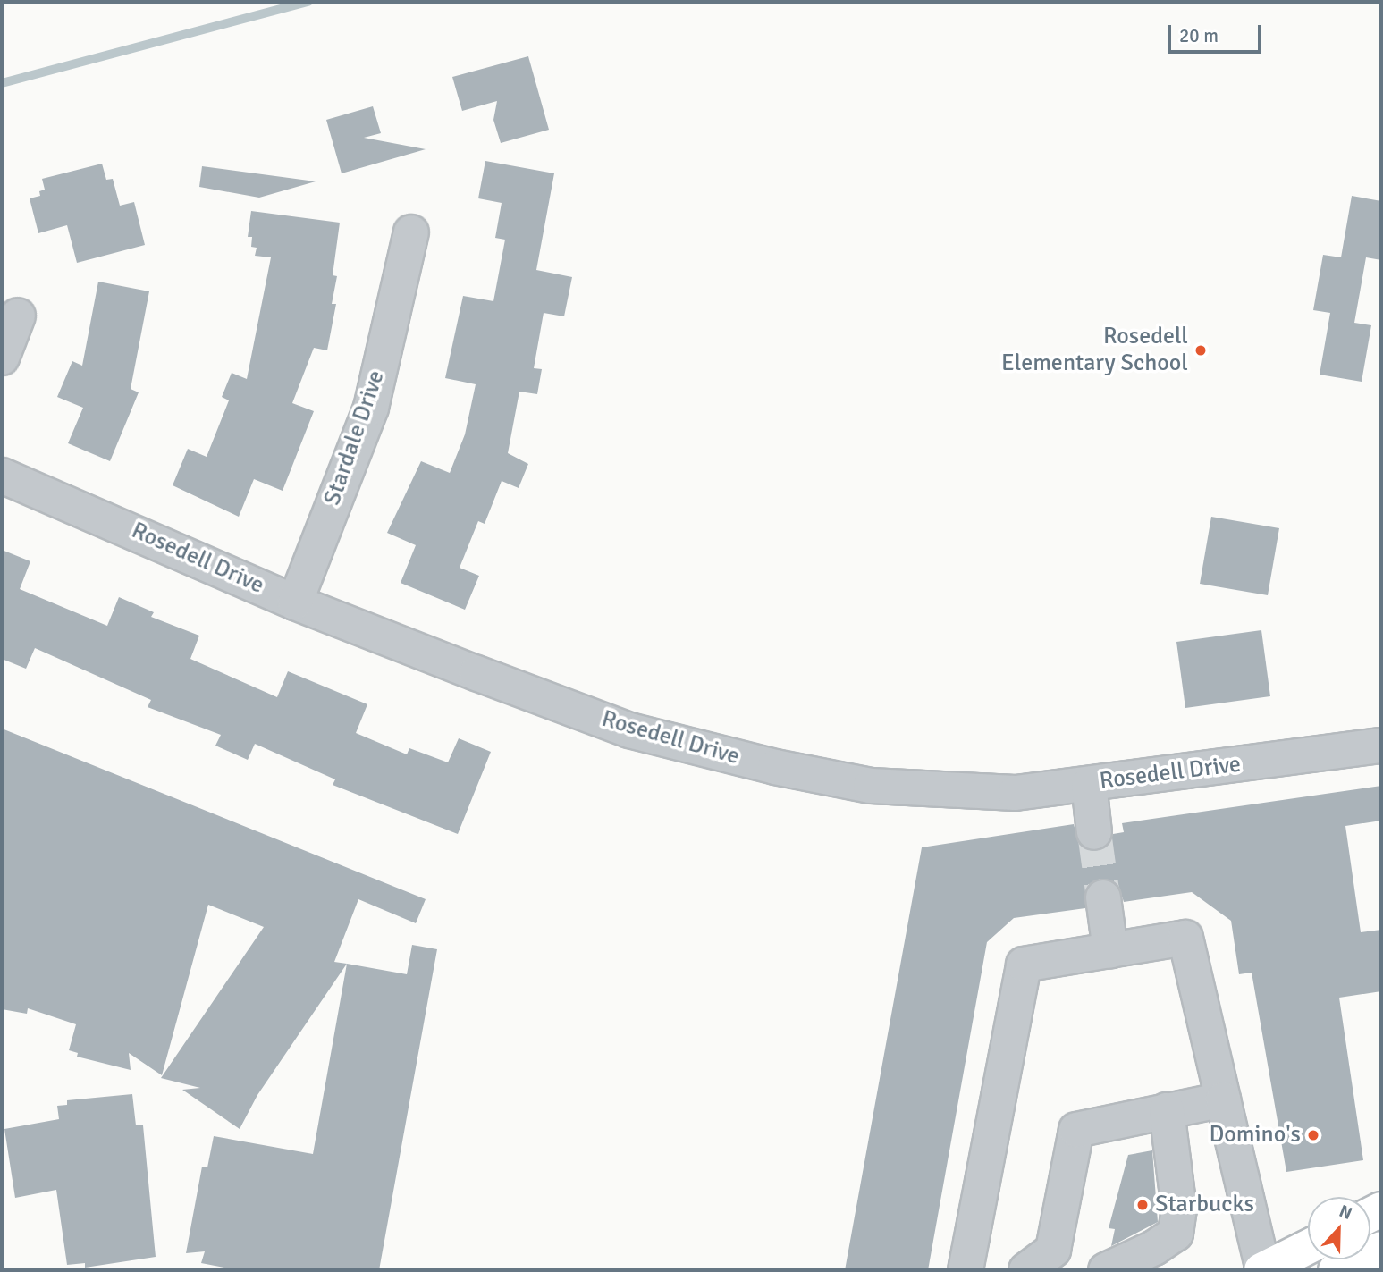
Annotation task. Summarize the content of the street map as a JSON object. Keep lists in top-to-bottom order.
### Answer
{
  "streets": {
    "street": ["Stardale Drive", "Rosedell Drive"]
  },
  "crossings": [
    ["Stardale Drive", "Rosedell Drive"]
  ],
  "places": ["Rosedell Elementary School", "Domino's", "Starbucks"],
  "scale_bar": "20 m",
  "north": "top"
}
